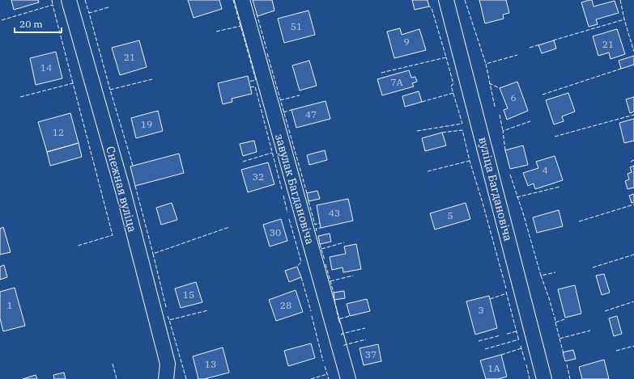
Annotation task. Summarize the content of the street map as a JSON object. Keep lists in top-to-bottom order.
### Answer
{
  "streets": {
    "street": ["Снежная вуліца", "завулак Багдановіча", "вуліца Багдановіча"]
  },
  "house_numbers": [
    "51",
    "9",
    "21",
    "21",
    "14",
    "7А",
    "6",
    "47",
    "19",
    "12",
    "4",
    "32",
    "43",
    "5",
    "30",
    "15",
    "1",
    "28",
    "3",
    "37",
    "13",
    "1А"
  ],
  "scale_bar": "20 m"
}
